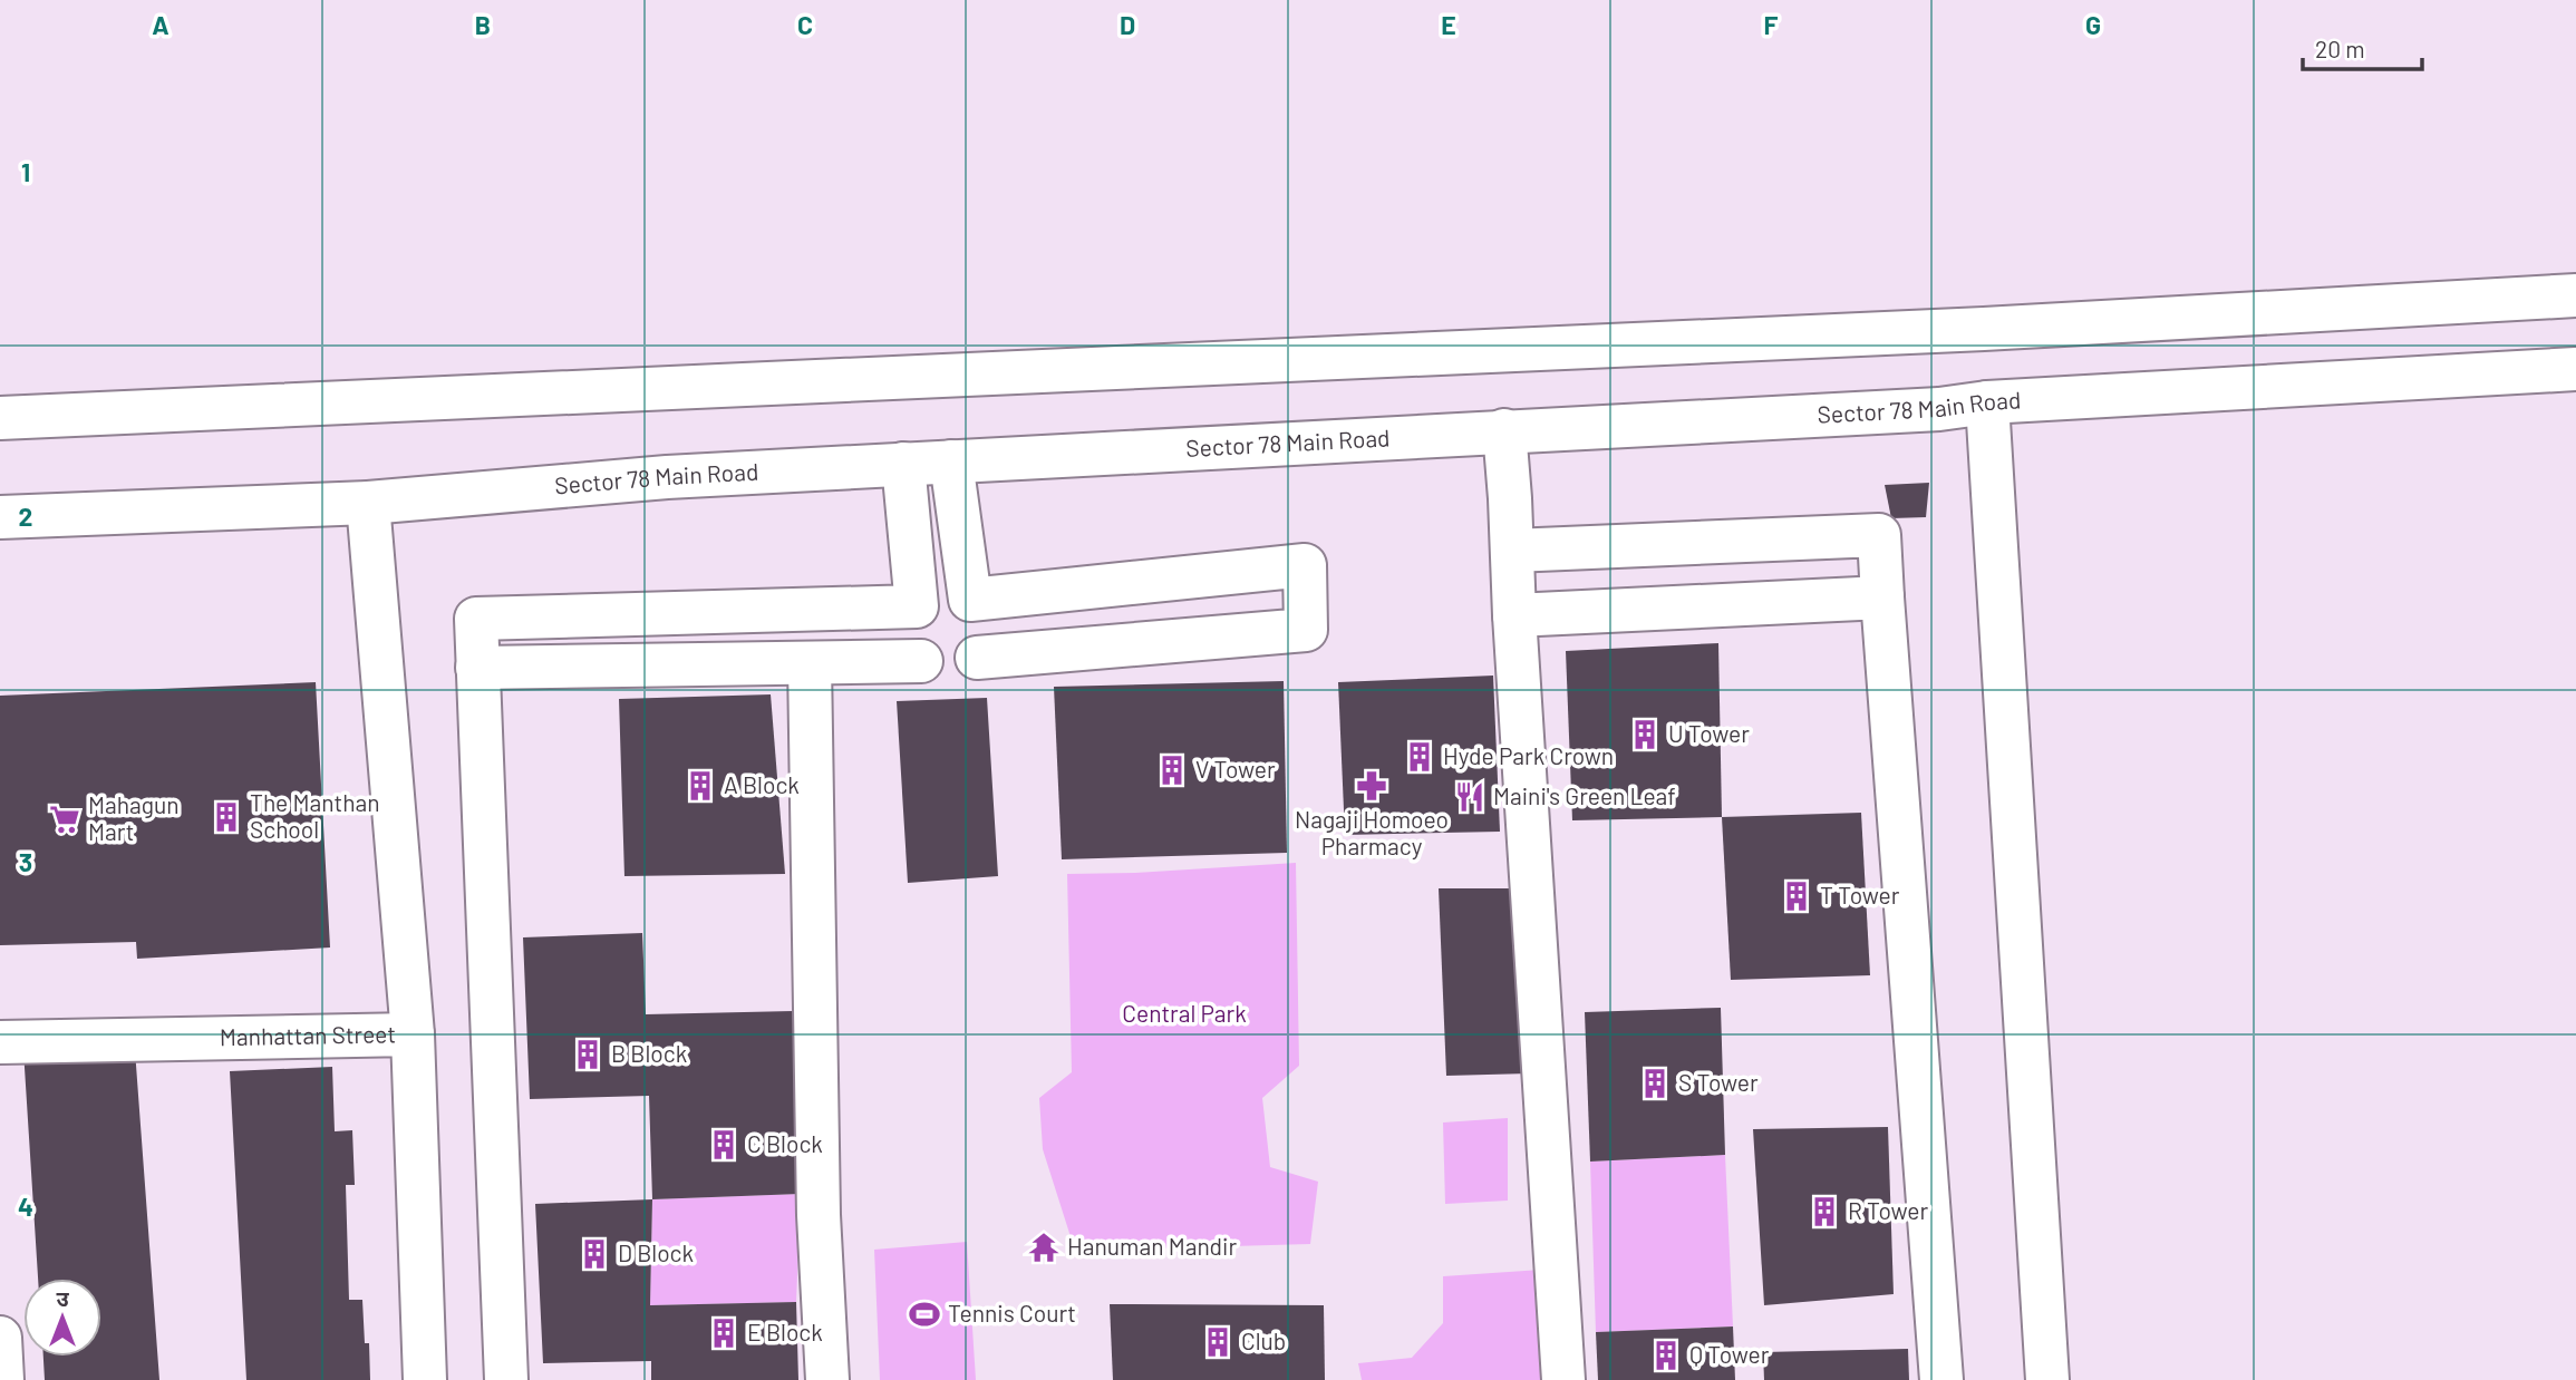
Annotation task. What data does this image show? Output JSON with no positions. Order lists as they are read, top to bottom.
{
  "streets": {
    "street": ["Sector 78 Main Road", "Manhattan Street"]
  },
  "parks": ["Central Park"],
  "places": {
    "building": [
      "U Tower",
      "Hyde Park Crown",
      "V Tower",
      "A Block",
      "The Manthan School",
      "T Tower",
      "B Block",
      "S Tower",
      "C Block",
      "R Tower",
      "D Block",
      "E Block",
      "Club",
      "Q Tower"
    ],
    "pharmacy": ["Nagaji Homoeo Pharmacy"],
    "restaurant": ["Maini's Green Leaf"],
    "supermarket": ["Mahagun Mart"],
    "temple": ["Hanuman Mandir"],
    "sports": ["Tennis Court"]
  },
  "scale_bar": "20 m",
  "north": "top",
  "grid": {
    "columns": [
      "A",
      "B",
      "C",
      "D",
      "E",
      "F",
      "G"
    ],
    "rows": [
      "1",
      "2",
      "3",
      "4"
    ]
  }
}
